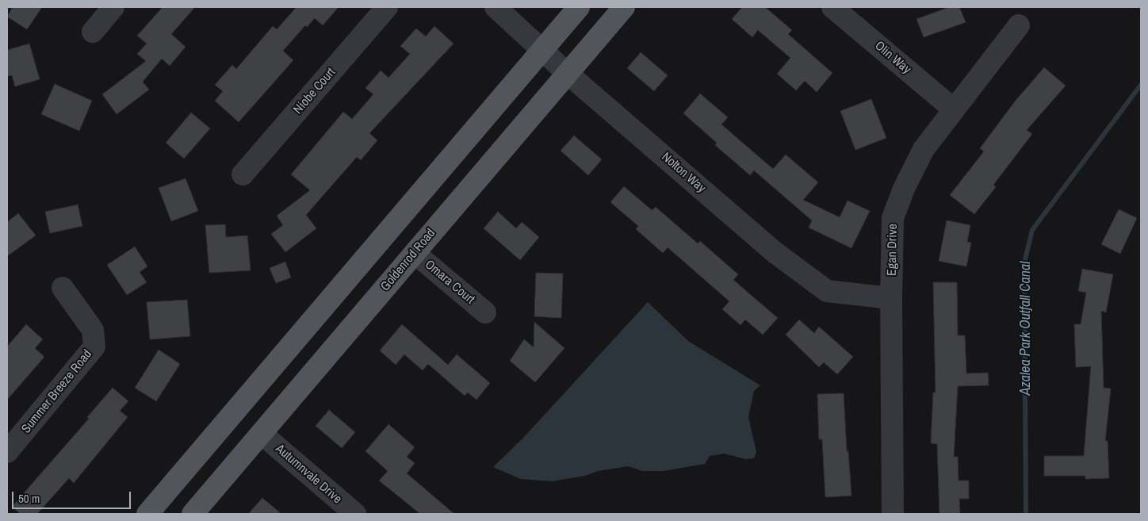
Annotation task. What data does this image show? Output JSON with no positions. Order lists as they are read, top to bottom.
{
  "streets": {
    "main road": ["Goldenrod Road"],
    "street": [
      "Olin Way",
      "Niobe Court",
      "Nolton Way",
      "Egan Drive",
      "Omara Court",
      "Summer Breeze Road",
      "Autumnvale Drive"
    ]
  },
  "crossings": [
    ["Olin Way", "Egan Drive"],
    ["Nolton Way", "Egan Drive"],
    ["Nolton Way", "Goldenrod Road"],
    ["Goldenrod Road", "Omara Court"],
    ["Goldenrod Road", "Autumnvale Drive"]
  ],
  "water": ["Azalea Park Outfall Canal"],
  "scale_bar": "50 m"
}
